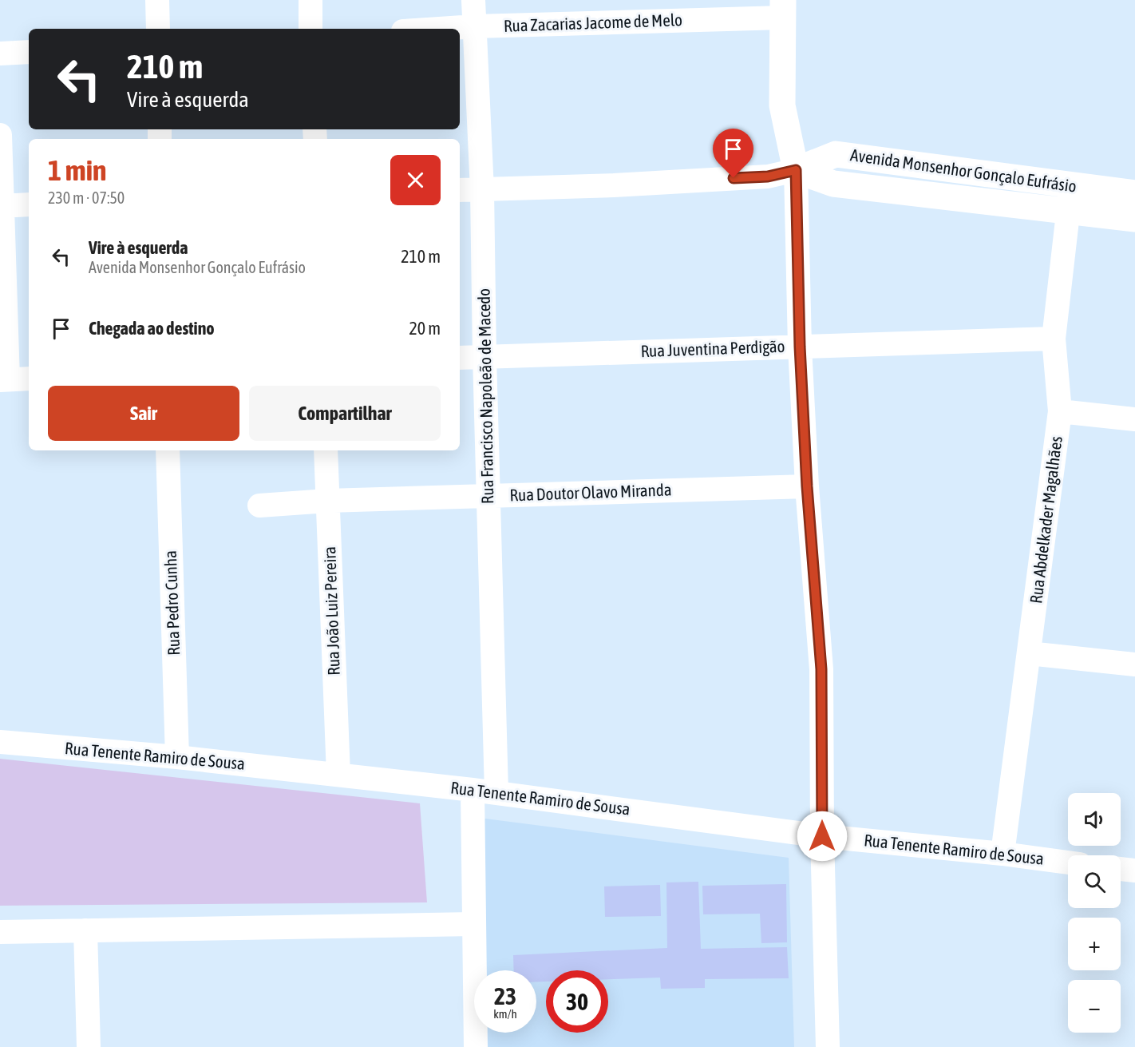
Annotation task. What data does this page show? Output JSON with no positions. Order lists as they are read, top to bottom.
{
  "streets": {
    "street": [
      "Rua Zacarias Jacome de Melo",
      "Avenida Monsenhor Gonçalo Eufrásio",
      "Rua Juventina Perdigão",
      "Rua Francisco Napoleão de Macedo",
      "Rua Doutor Olavo Miranda",
      "Rua Abdelkader Magalhães",
      "Rua Pedro Cunha",
      "Rua João Luiz Pereira",
      "Rua Tenente Ramiro de Sousa"
    ]
  },
  "crossings": [
    ["Rua Zacarias Jacome de Melo", "Rua Francisco Napoleão de Macedo"],
    ["Avenida Monsenhor Gonçalo Eufrásio", "Rua Francisco Napoleão de Macedo"],
    ["Avenida Monsenhor Gonçalo Eufrásio", "Rua Abdelkader Magalhães"],
    ["Rua Juventina Perdigão", "Rua Francisco Napoleão de Macedo"],
    ["Rua Juventina Perdigão", "Rua Abdelkader Magalhães"],
    ["Rua Francisco Napoleão de Macedo", "Rua Doutor Olavo Miranda"],
    ["Rua Francisco Napoleão de Macedo", "Rua Tenente Ramiro de Sousa"],
    ["Rua Doutor Olavo Miranda", "Rua João Luiz Pereira"],
    ["Rua Abdelkader Magalhães", "Rua Tenente Ramiro de Sousa"],
    ["Rua Pedro Cunha", "Rua Tenente Ramiro de Sousa"],
    ["Rua João Luiz Pereira", "Rua Tenente Ramiro de Sousa"]
  ],
  "page": {
    "turn": ["210 m", "Vire à esquerda"],
    "heading": ["1 min", "230 m · 07:50"],
    "list": [
      {
        "name": "Vire à esquerda",
        "note": "Avenida Monsenhor Gonçalo Eufrásio",
        "value": "210 m"
      },
      {
        "name": "Chegada ao destino",
        "value": "20 m"
      }
    ],
    "buttons": ["Sair", "Compartilhar"],
    "map_buttons": ["+", "−"],
    "speed": "23 km/h",
    "limit": "30"
  }
}
